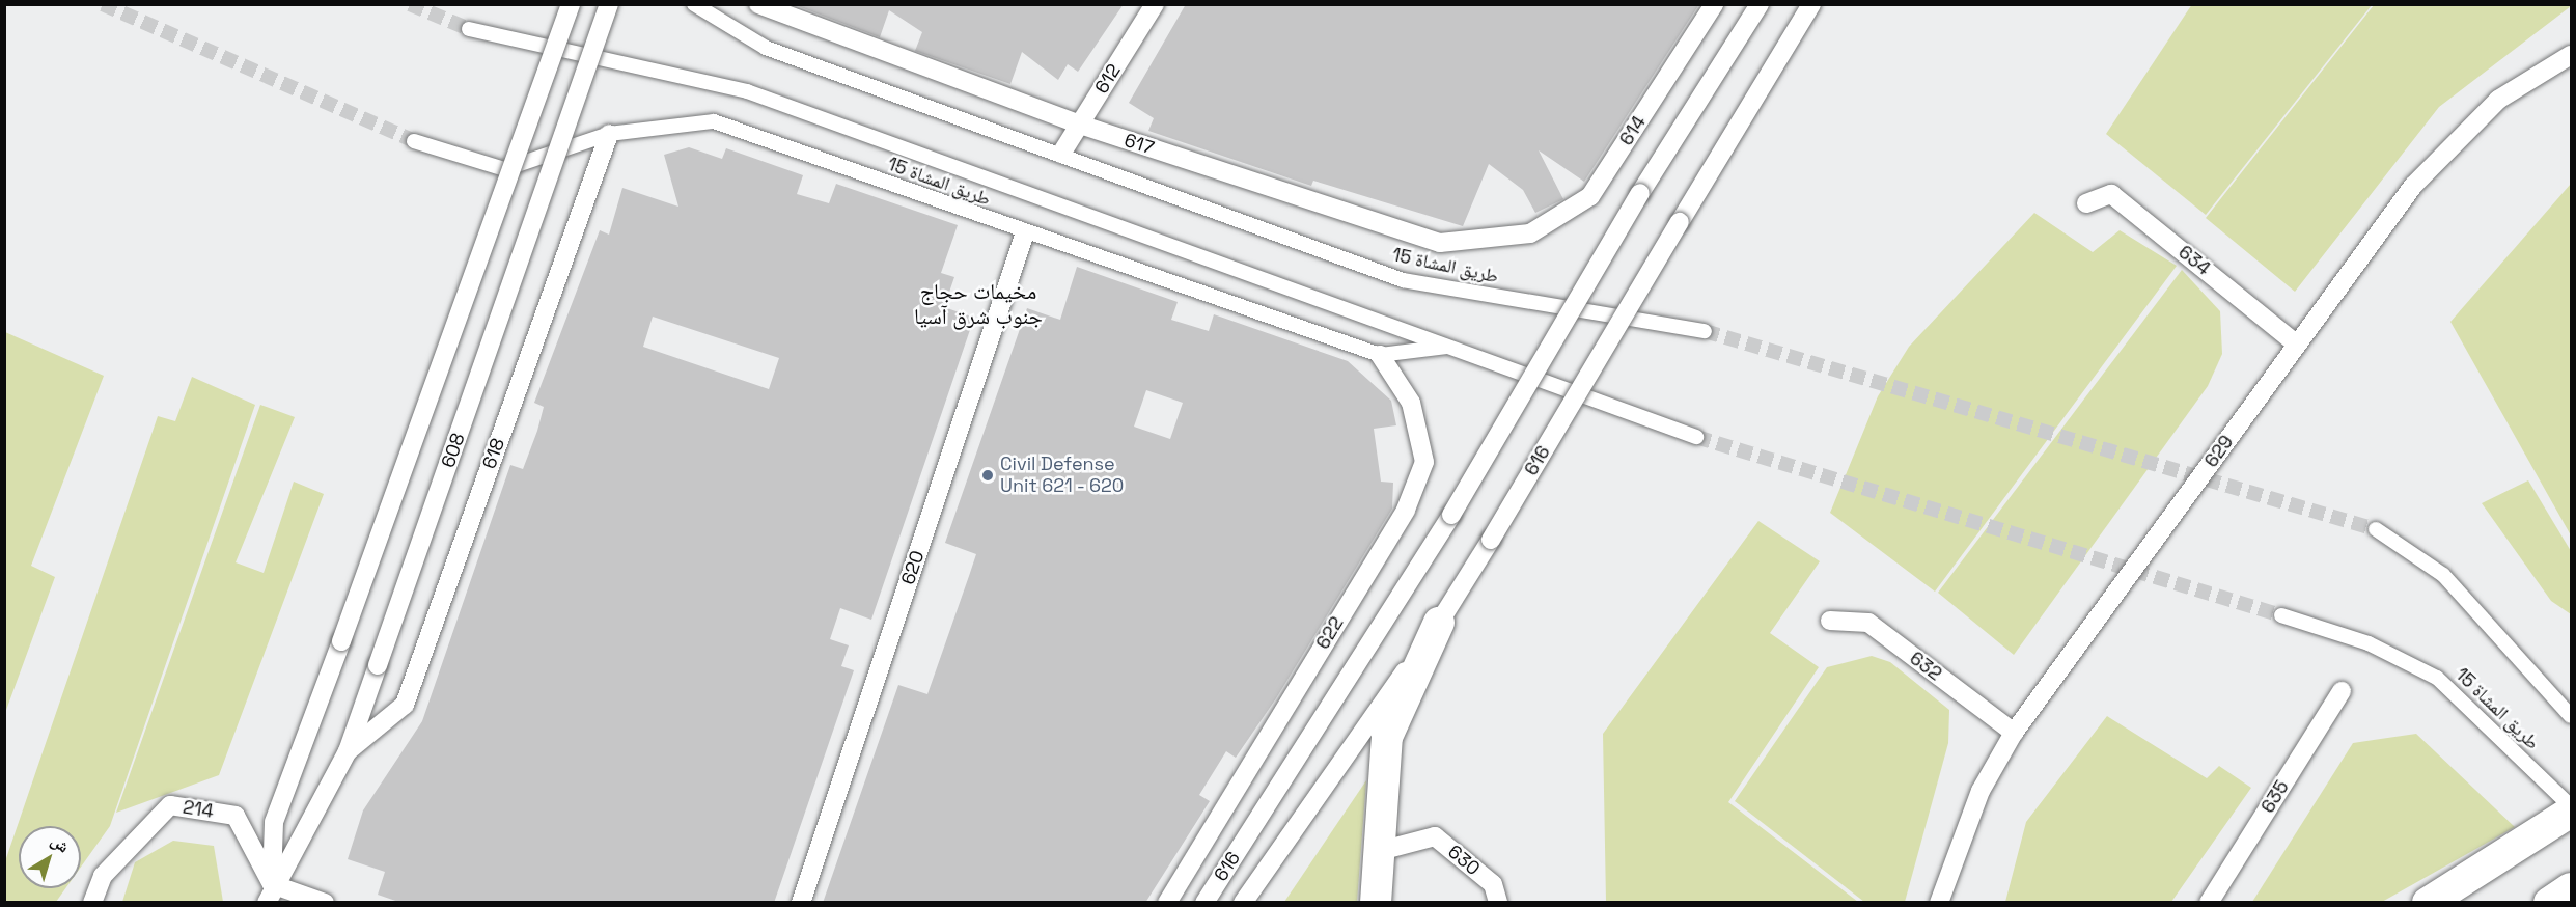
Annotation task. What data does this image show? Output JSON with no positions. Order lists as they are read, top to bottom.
{
  "streets": {
    "street": [
      "612",
      "614",
      "617",
      "طريق المشاة 15",
      "634",
      "608",
      "629",
      "618",
      "616",
      "620",
      "622",
      "632",
      "635",
      "214",
      "630"
    ]
  },
  "crossings": [
    ["612", "617"],
    ["612", "طريق المشاة 15"],
    ["614", "617"],
    ["طريق المشاة 15", "618"],
    ["طريق المشاة 15", "620"],
    ["طريق المشاة 15", "622"],
    ["634", "629"],
    ["608", "618"],
    ["608", "214"],
    ["629", "632"]
  ],
  "districts": ["مخيمات حجاج جنوب شرق آسيا"],
  "places": ["Civil Defense Unit 621 - 620"],
  "north": "top right"
}
